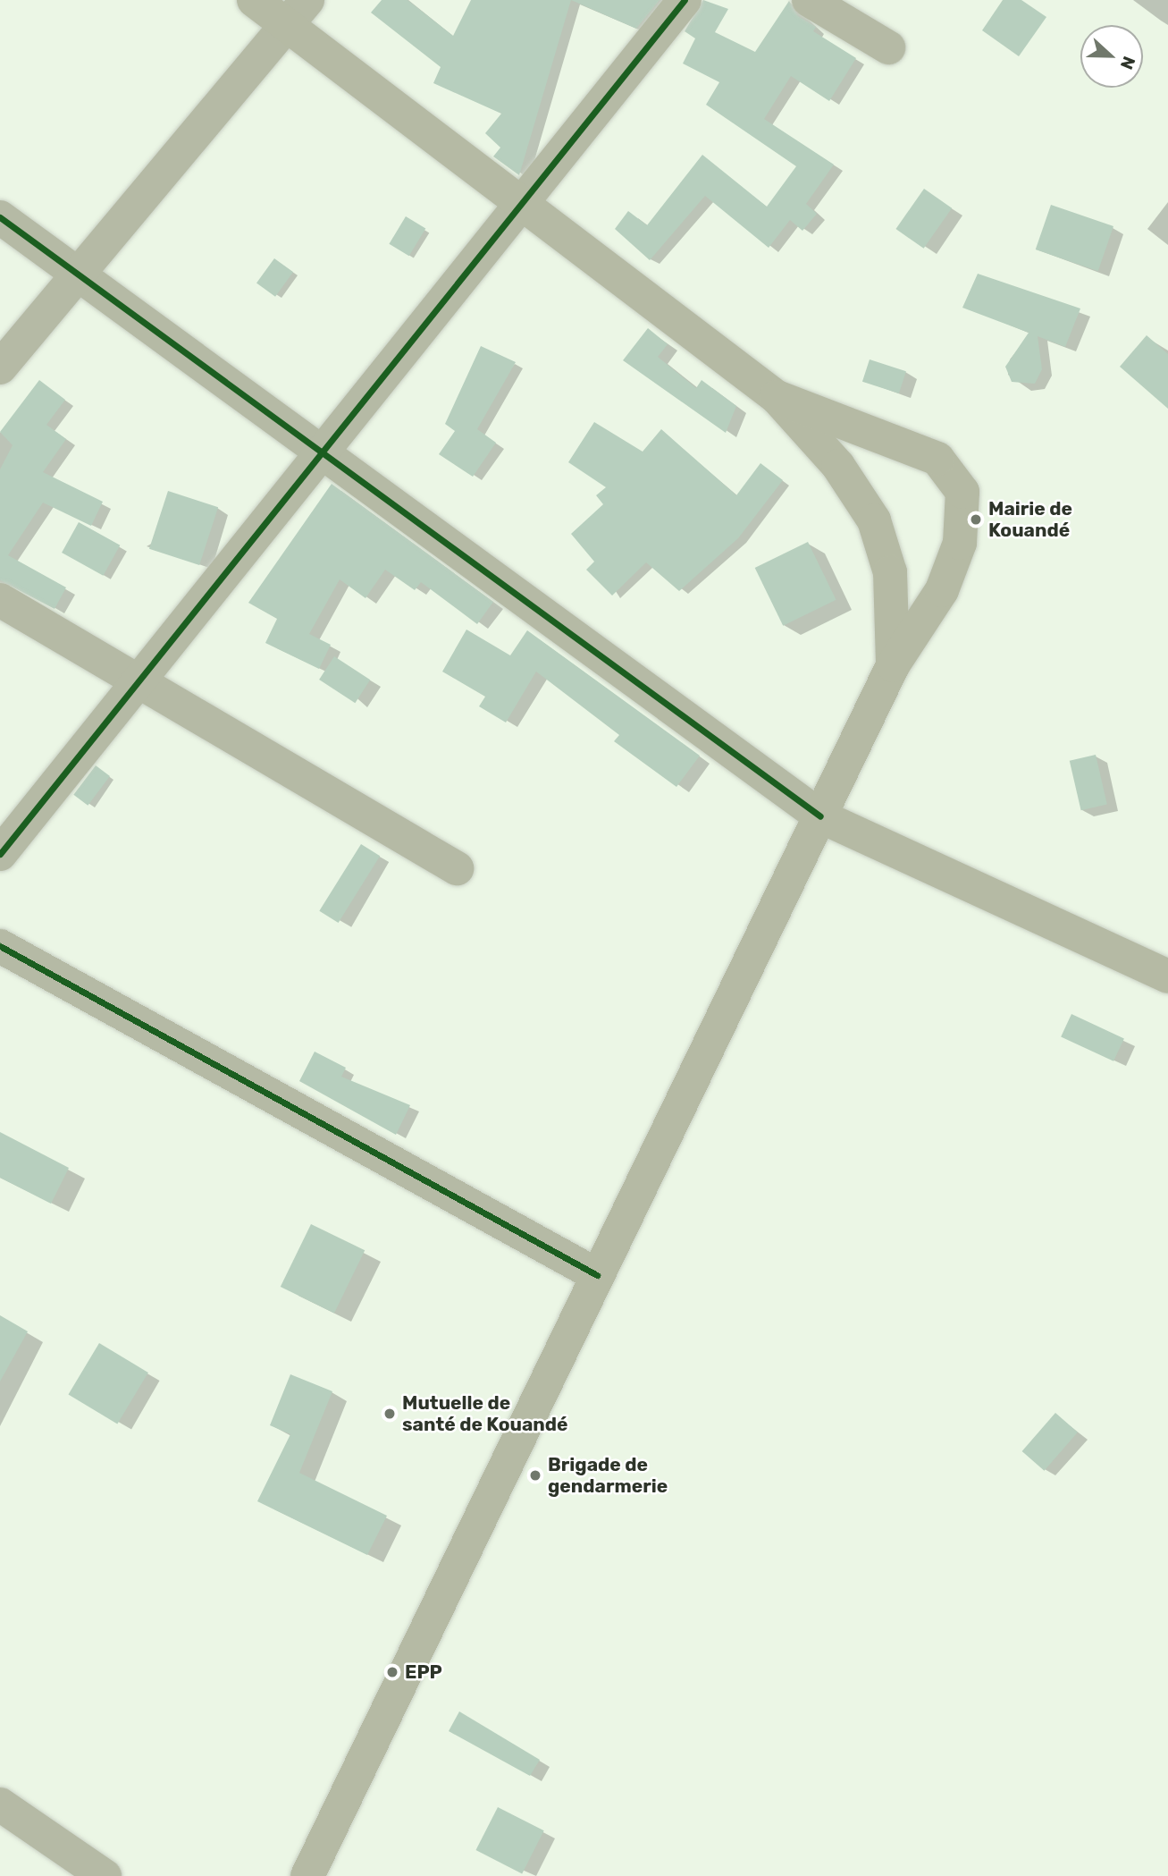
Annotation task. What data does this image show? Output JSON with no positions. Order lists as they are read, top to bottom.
{
  "places": [
    "Mairie de Kouandé",
    "Mutuelle de santé de Kouandé",
    "Brigade de gendarmerie",
    "EPP"
  ],
  "north": "right"
}
